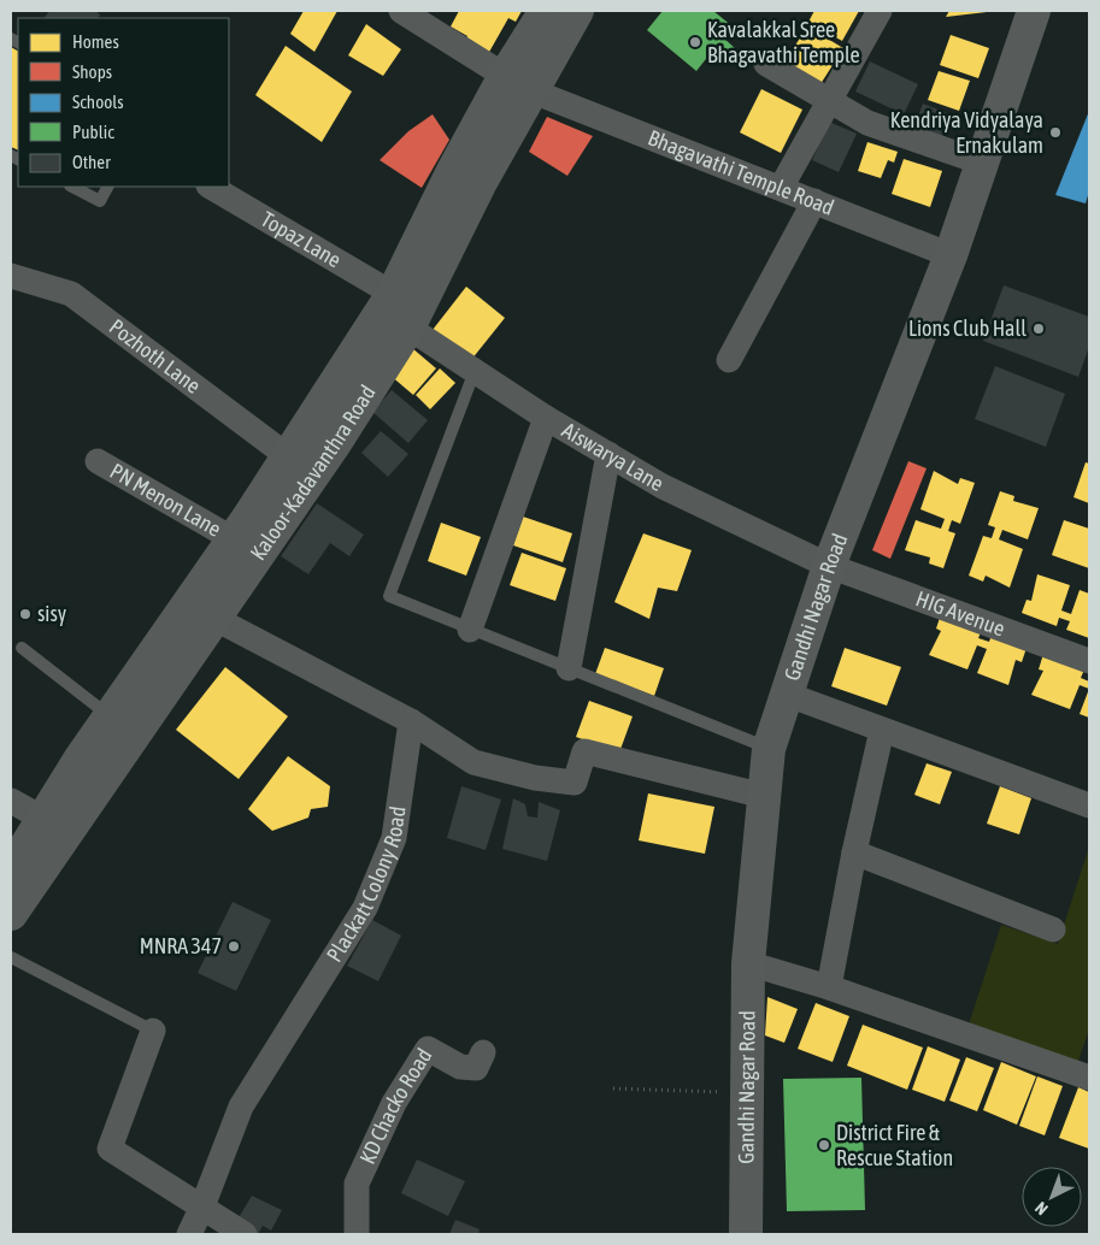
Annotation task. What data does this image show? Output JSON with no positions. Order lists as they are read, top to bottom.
{
  "streets": {
    "main road": ["Kaloor-Kadavanthra Road", "Gandhi Nagar Road"],
    "street": [
      "Bhagavathi Temple Road",
      "Topaz Lane",
      "Pozhoth Lane",
      "Aiswarya Lane",
      "PN Menon Lane",
      "HIG Avenue",
      "Plackatt Colony Road",
      "KD Chacko Road"
    ]
  },
  "crossings": [
    ["Bhagavathi Temple Road", "Kaloor-Kadavanthra Road"],
    ["Bhagavathi Temple Road", "Gandhi Nagar Road"],
    ["Topaz Lane", "Kaloor-Kadavanthra Road"],
    ["Pozhoth Lane", "Kaloor-Kadavanthra Road"],
    ["Aiswarya Lane", "Kaloor-Kadavanthra Road"],
    ["Aiswarya Lane", "Gandhi Nagar Road"],
    ["Aiswarya Lane", "HIG Avenue"],
    ["Kaloor-Kadavanthra Road", "PN Menon Lane"],
    ["Gandhi Nagar Road", "HIG Avenue"]
  ],
  "places": [
    "Kavalakkal Sree Bhagavathi Temple",
    "Kendriya Vidyalaya Ernakulam",
    "Lions Club Hall",
    "sisy",
    "MNRA 347",
    "District Fire & Rescue Station"
  ],
  "legend": [
    "Homes",
    "Shops",
    "Schools",
    "Public",
    "Other"
  ],
  "north": "bottom left"
}
